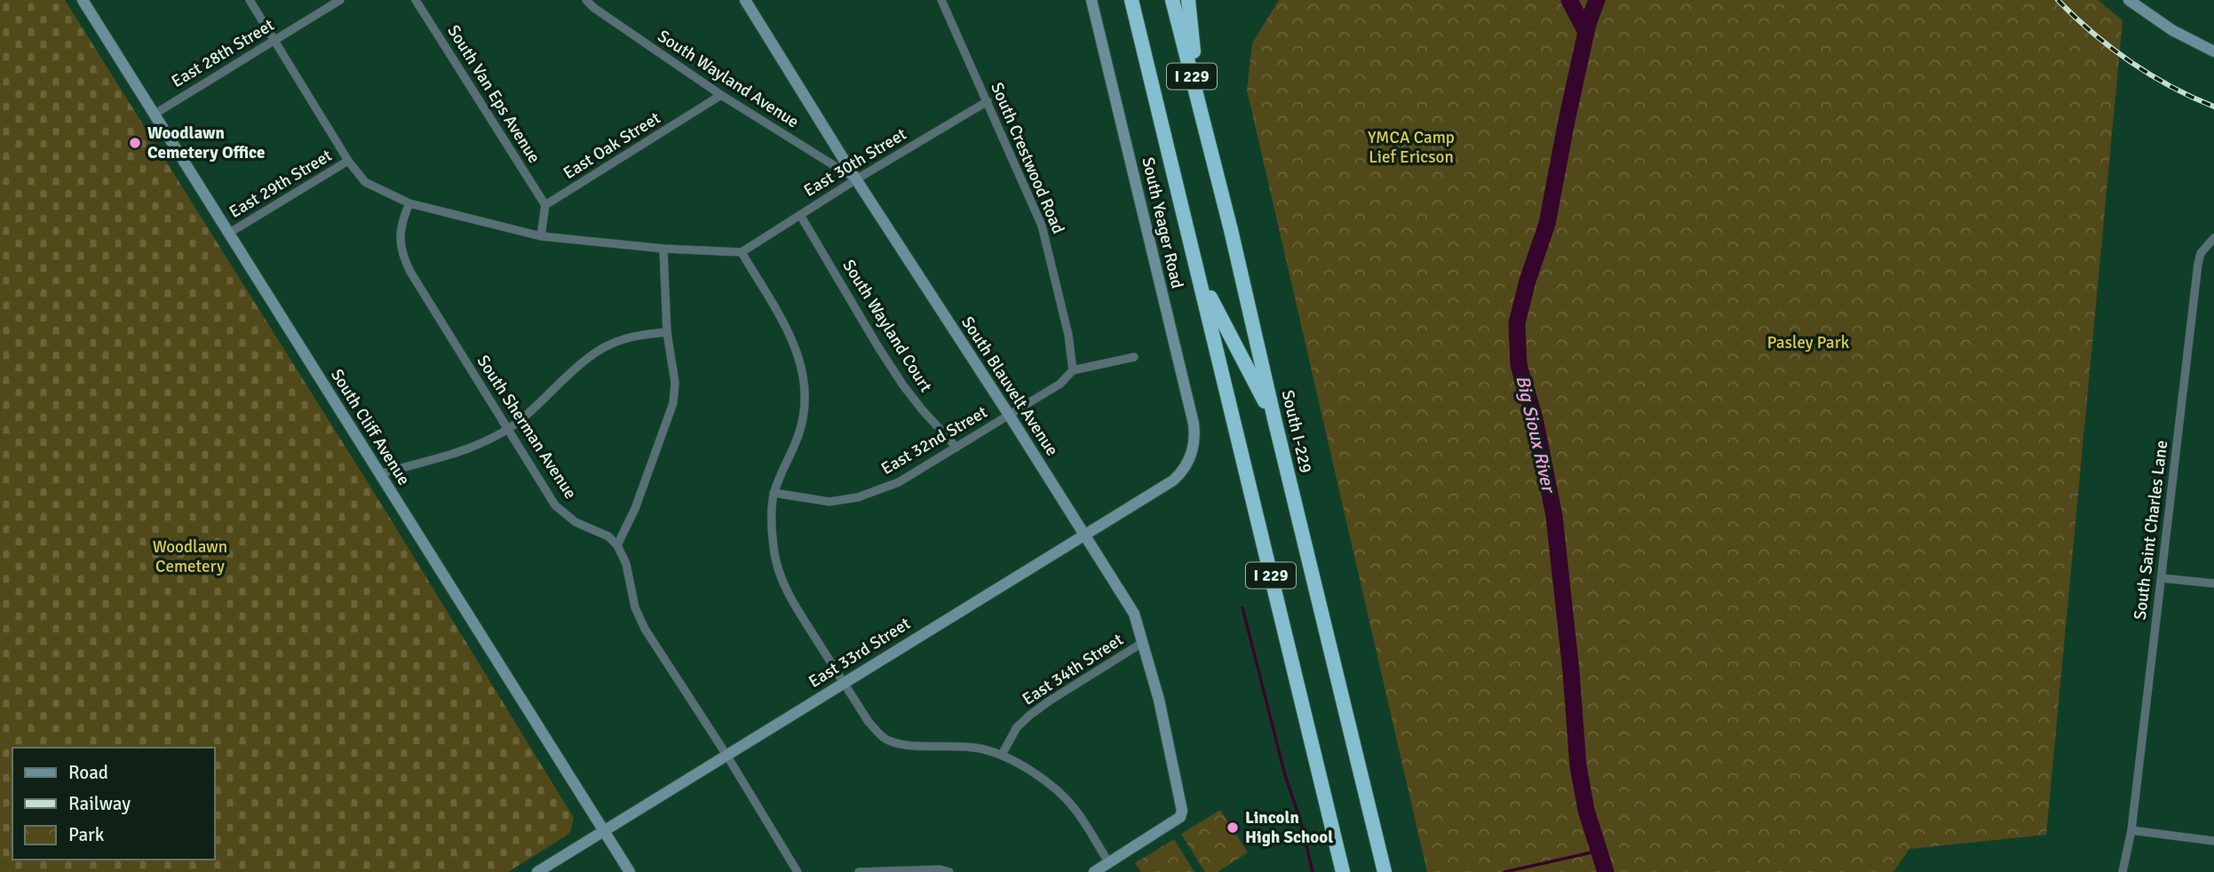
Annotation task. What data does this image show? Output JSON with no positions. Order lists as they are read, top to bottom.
{
  "streets": {
    "highway": ["I 229", "South I-229"],
    "street": [
      "East 28th Street",
      "South Wayland Avenue",
      "South Van Eps Avenue",
      "East Oak Street",
      "South Crestwood Road",
      "East 30th Street",
      "East 29th Street",
      "South Yeager Road",
      "South Wayland Court",
      "South Blauvelt Avenue",
      "South Cliff Avenue",
      "South Sherman Avenue",
      "East 32nd Street",
      "South Saint Charles Lane",
      "East 33rd Street",
      "East 34th Street"
    ]
  },
  "crossings": [
    ["East 28th Street", "South Cliff Avenue"],
    ["South Wayland Avenue", "East Oak Street"],
    ["South Wayland Avenue", "East 30th Street"],
    ["South Wayland Avenue", "South Blauvelt Avenue"],
    ["South Van Eps Avenue", "East Oak Street"],
    ["South Crestwood Road", "East 30th Street"],
    ["South Crestwood Road", "East 32nd Street"],
    ["East 30th Street", "South Wayland Court"],
    ["East 30th Street", "South Blauvelt Avenue"],
    ["East 29th Street", "South Cliff Avenue"],
    ["South Yeager Road", "East 33rd Street"],
    ["South Wayland Court", "East 32nd Street"],
    ["South Blauvelt Avenue", "East 32nd Street"],
    ["South Blauvelt Avenue", "East 33rd Street"],
    ["South Blauvelt Avenue", "East 34th Street"],
    ["South Cliff Avenue", "East 33rd Street"]
  ],
  "water": ["Big Sioux River"],
  "parks": ["YMCA Camp Lief Ericson", "Pasley Park", "Woodlawn Cemetery"],
  "places": ["Woodlawn Cemetery Office", "Lincoln High School"],
  "legend": ["Road", "Railway", "Park"]
}
